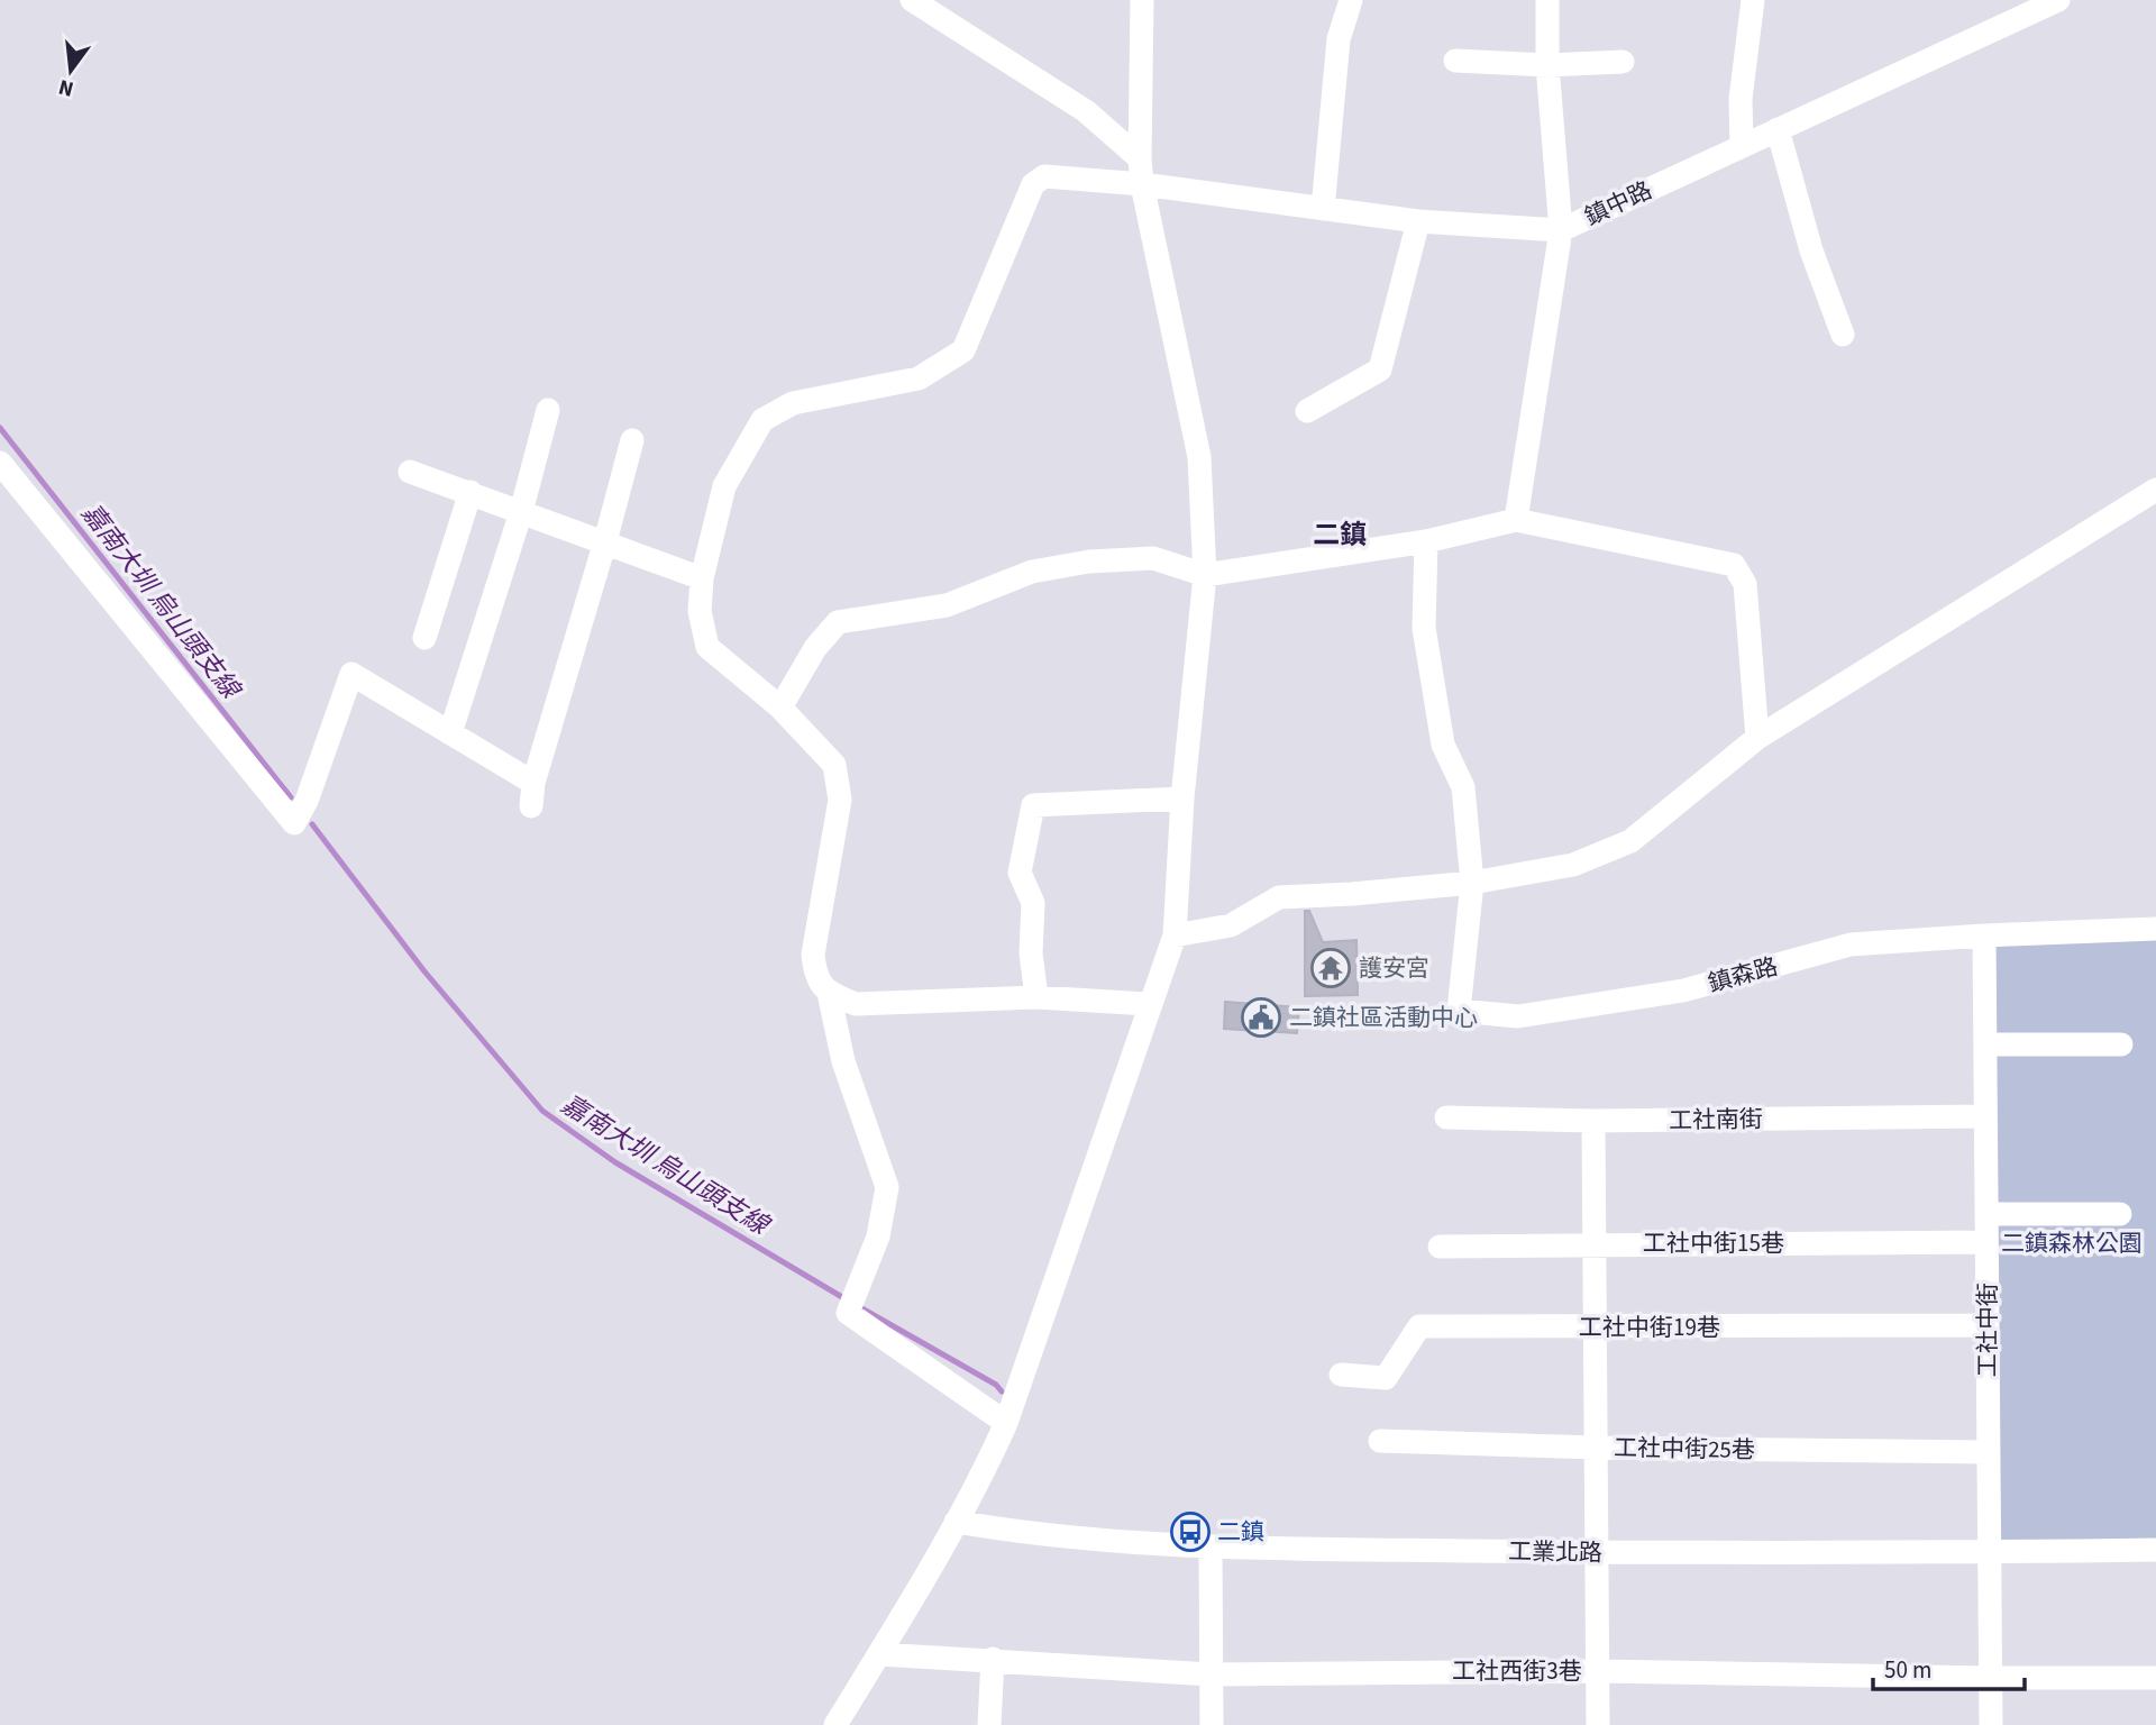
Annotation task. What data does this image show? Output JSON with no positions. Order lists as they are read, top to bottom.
{
  "streets": {
    "street": [
      "鎮中路",
      "鎮森路",
      "工社南街",
      "工社中街15巷",
      "工社中街19巷",
      "工社中街",
      "工社中街25巷",
      "工業北路",
      "工社西街3巷"
    ]
  },
  "crossings": [
    ["鎮森路", "工社中街"],
    ["工社南街", "工社中街"],
    ["工社中街15巷", "工社中街"],
    ["工社中街19巷", "工社中街"],
    ["工社中街", "工社中街25巷"],
    ["工社中街", "工業北路"],
    ["工社中街", "工社西街3巷"]
  ],
  "districts": ["二鎮"],
  "water": ["嘉南大圳 烏山頭支線"],
  "parks": ["二鎮森林公園"],
  "places": {
    "temple": ["護安宮"],
    "public building": ["二鎮社區活動中心"],
    "bus stop": ["二鎮"]
  },
  "scale_bar": "50 m",
  "north": "bottom"
}
